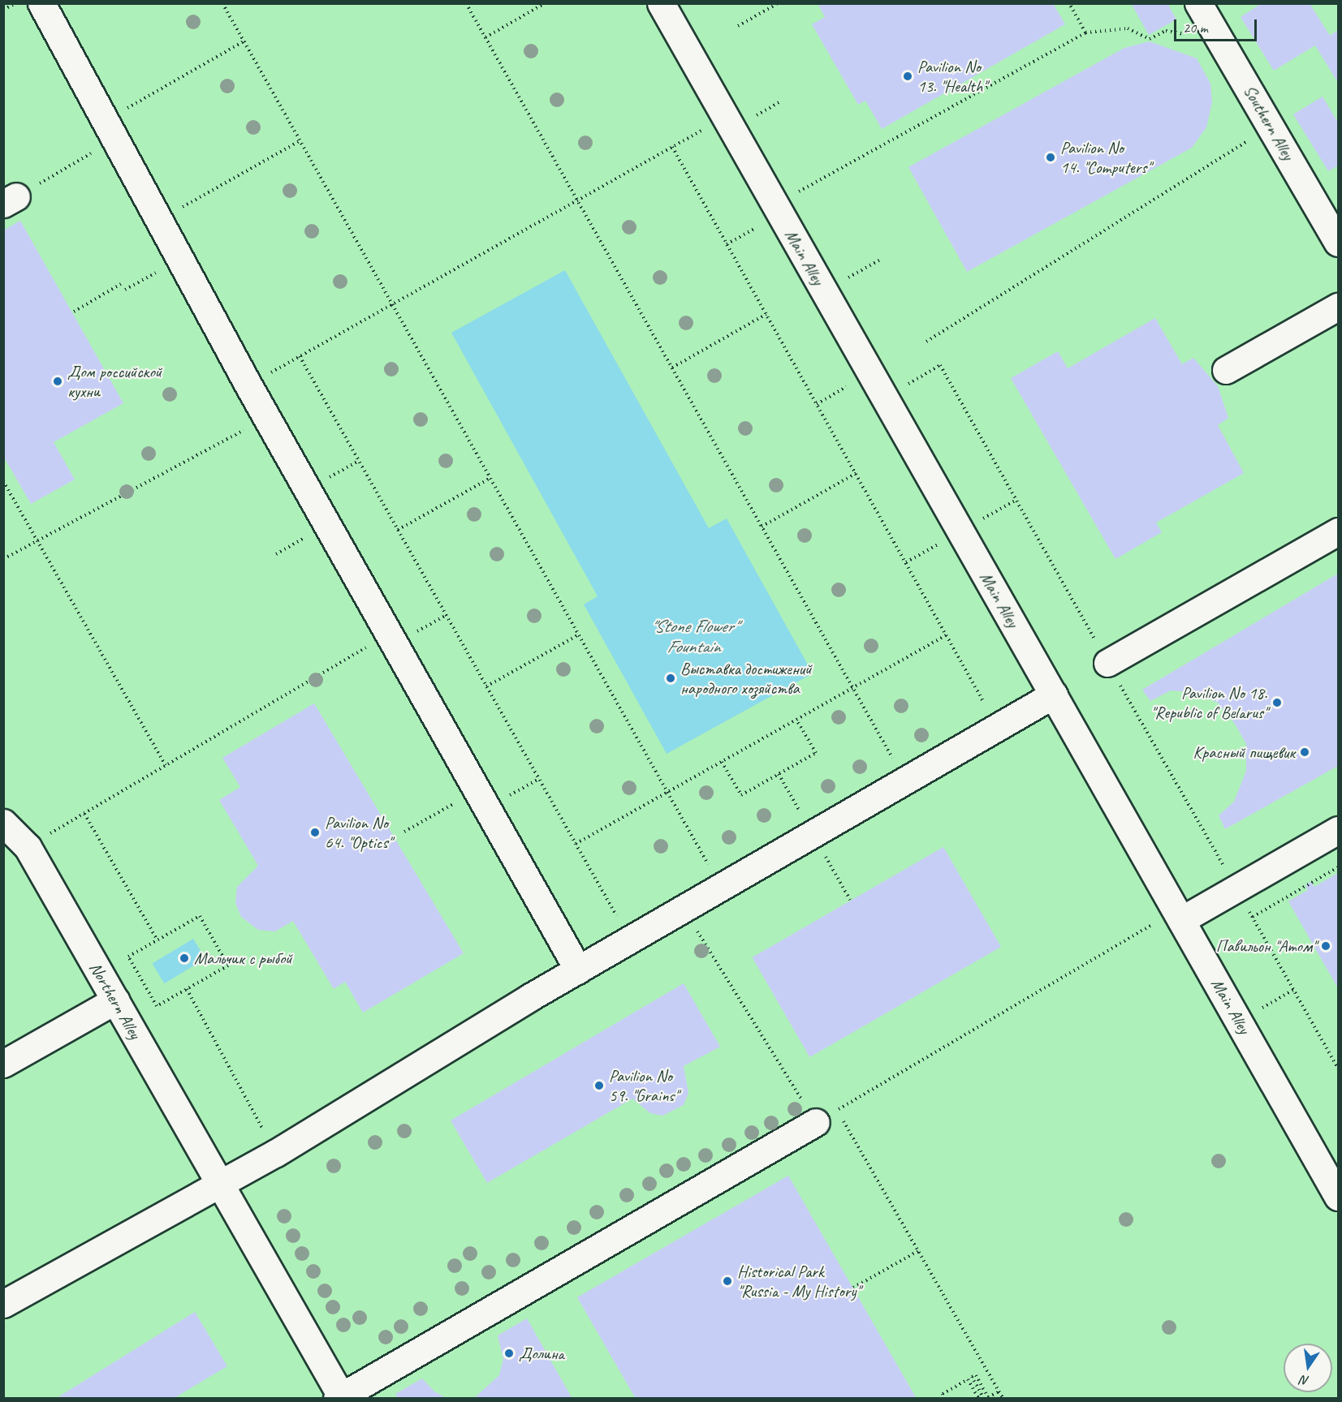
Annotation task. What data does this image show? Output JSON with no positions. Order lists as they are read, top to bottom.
{
  "streets": {
    "lane": ["Southern Alley", "Main Alley", "Northern Alley"]
  },
  "water": ["\"Stone Flower\" Fountain"],
  "places": [
    "Pavilion No 13. \"Health\"",
    "Pavilion No 14. \"Computers\"",
    "Дом российской кухни",
    "Выставка достижений народного хозяйства",
    "Pavilion No 18. \"Republic of Belarus\"",
    "Красный пищевик",
    "Pavilion No 64. \"Optics\"",
    "Павильон \"Атом\"",
    "Мальчик с рыбой",
    "Pavilion No 59. \"Grains\"",
    "Historical Park \"Russia - My History\"",
    "Долина"
  ],
  "scale_bar": "20 m",
  "north": "bottom"
}
